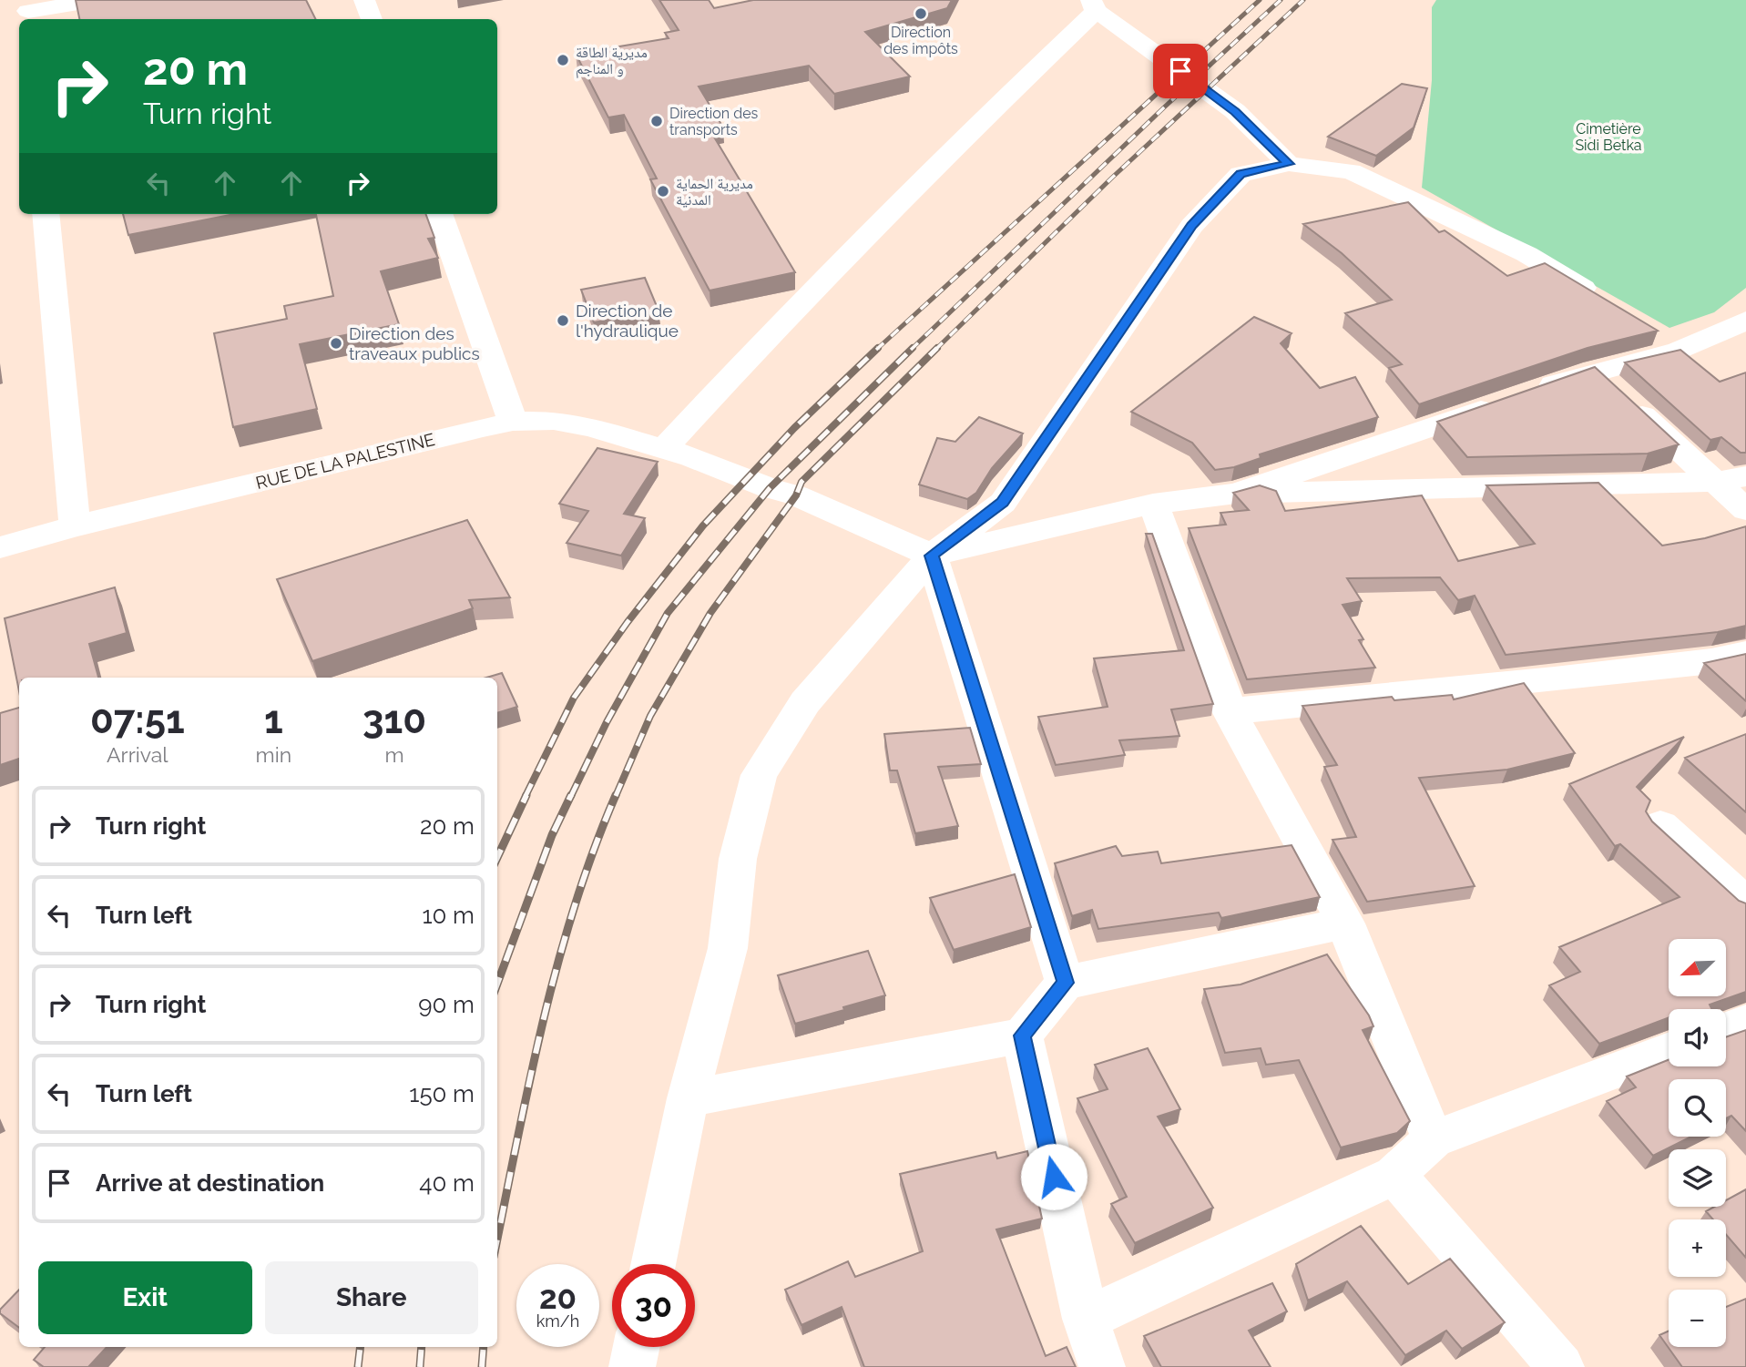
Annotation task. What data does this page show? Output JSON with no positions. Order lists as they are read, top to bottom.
{
  "streets": {
    "street": ["RUE DE LA PALESTINE"]
  },
  "parks": ["Cimetière Sidi Betka"],
  "places": [
    "Direction des impôts",
    "مديرية الطاقة و المناجم",
    "Direction des transports",
    "مديرية الحماية المدنية",
    "Direction de l'hydraulique",
    "Direction des traveaux publics"
  ],
  "north": "bottom left",
  "page": {
    "turn": ["20 m", "Turn right"],
    "eta": [
      "07:51",
      "Arrival",
      "1",
      "min",
      "310",
      "m"
    ],
    "list": [
      {
        "name": "Turn right",
        "value": "20 m"
      },
      {
        "name": "Turn left",
        "value": "10 m"
      },
      {
        "name": "Turn right",
        "value": "90 m"
      },
      {
        "name": "Turn left",
        "value": "150 m"
      },
      {
        "name": "Arrive at destination",
        "value": "40 m"
      }
    ],
    "map_buttons": ["+", "−"],
    "buttons": ["Exit", "Share"],
    "speed": "20 km/h",
    "limit": "30"
  }
}
